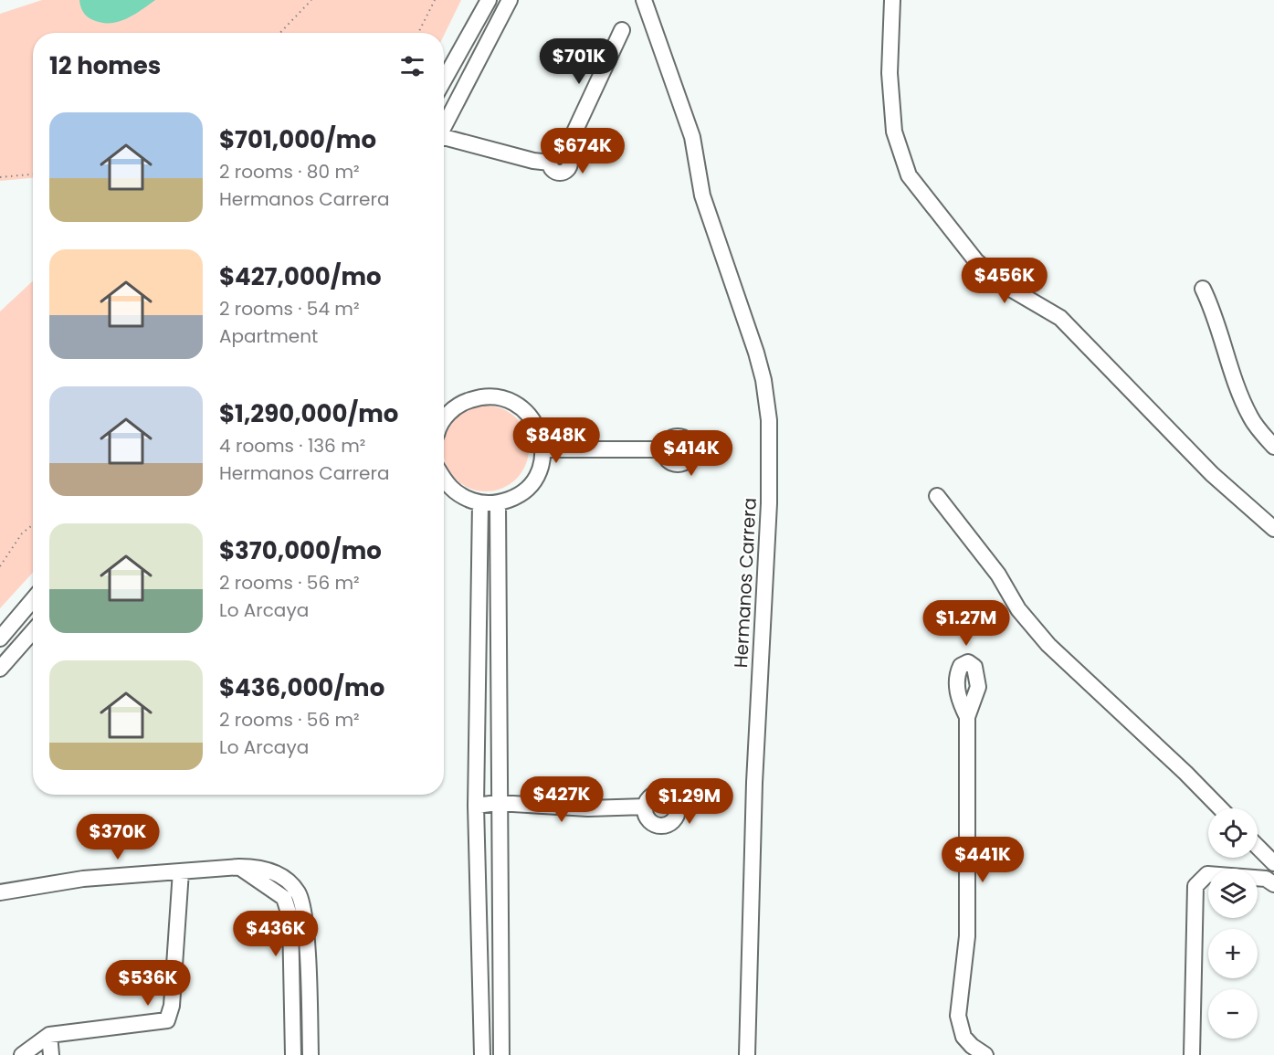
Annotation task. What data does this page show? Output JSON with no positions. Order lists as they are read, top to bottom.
{
  "streets": {
    "street": ["Hermanos Carrera"]
  },
  "page": {
    "heading": "12 homes",
    "price": [
      "$701K",
      "$674K",
      "$456K",
      "$848K",
      "$414K",
      "$1.27M",
      "$427K",
      "$1.29M",
      "$370K",
      "$441K",
      "$436K",
      "$536K"
    ],
    "list": [
      {
        "name": "$701,000/mo",
        "note": "2 rooms · 80 m² · Hermanos Carrera"
      },
      {
        "name": "$427,000/mo",
        "note": "2 rooms · 54 m² · Apartment"
      },
      {
        "name": "$1,290,000/mo",
        "note": "4 rooms · 136 m² · Hermanos Carrera"
      },
      {
        "name": "$370,000/mo",
        "note": "2 rooms · 56 m² · Lo Arcaya"
      },
      {
        "name": "$436,000/mo",
        "note": "2 rooms · 56 m² · Lo Arcaya"
      }
    ],
    "map_buttons": ["+", "−"]
  }
}
